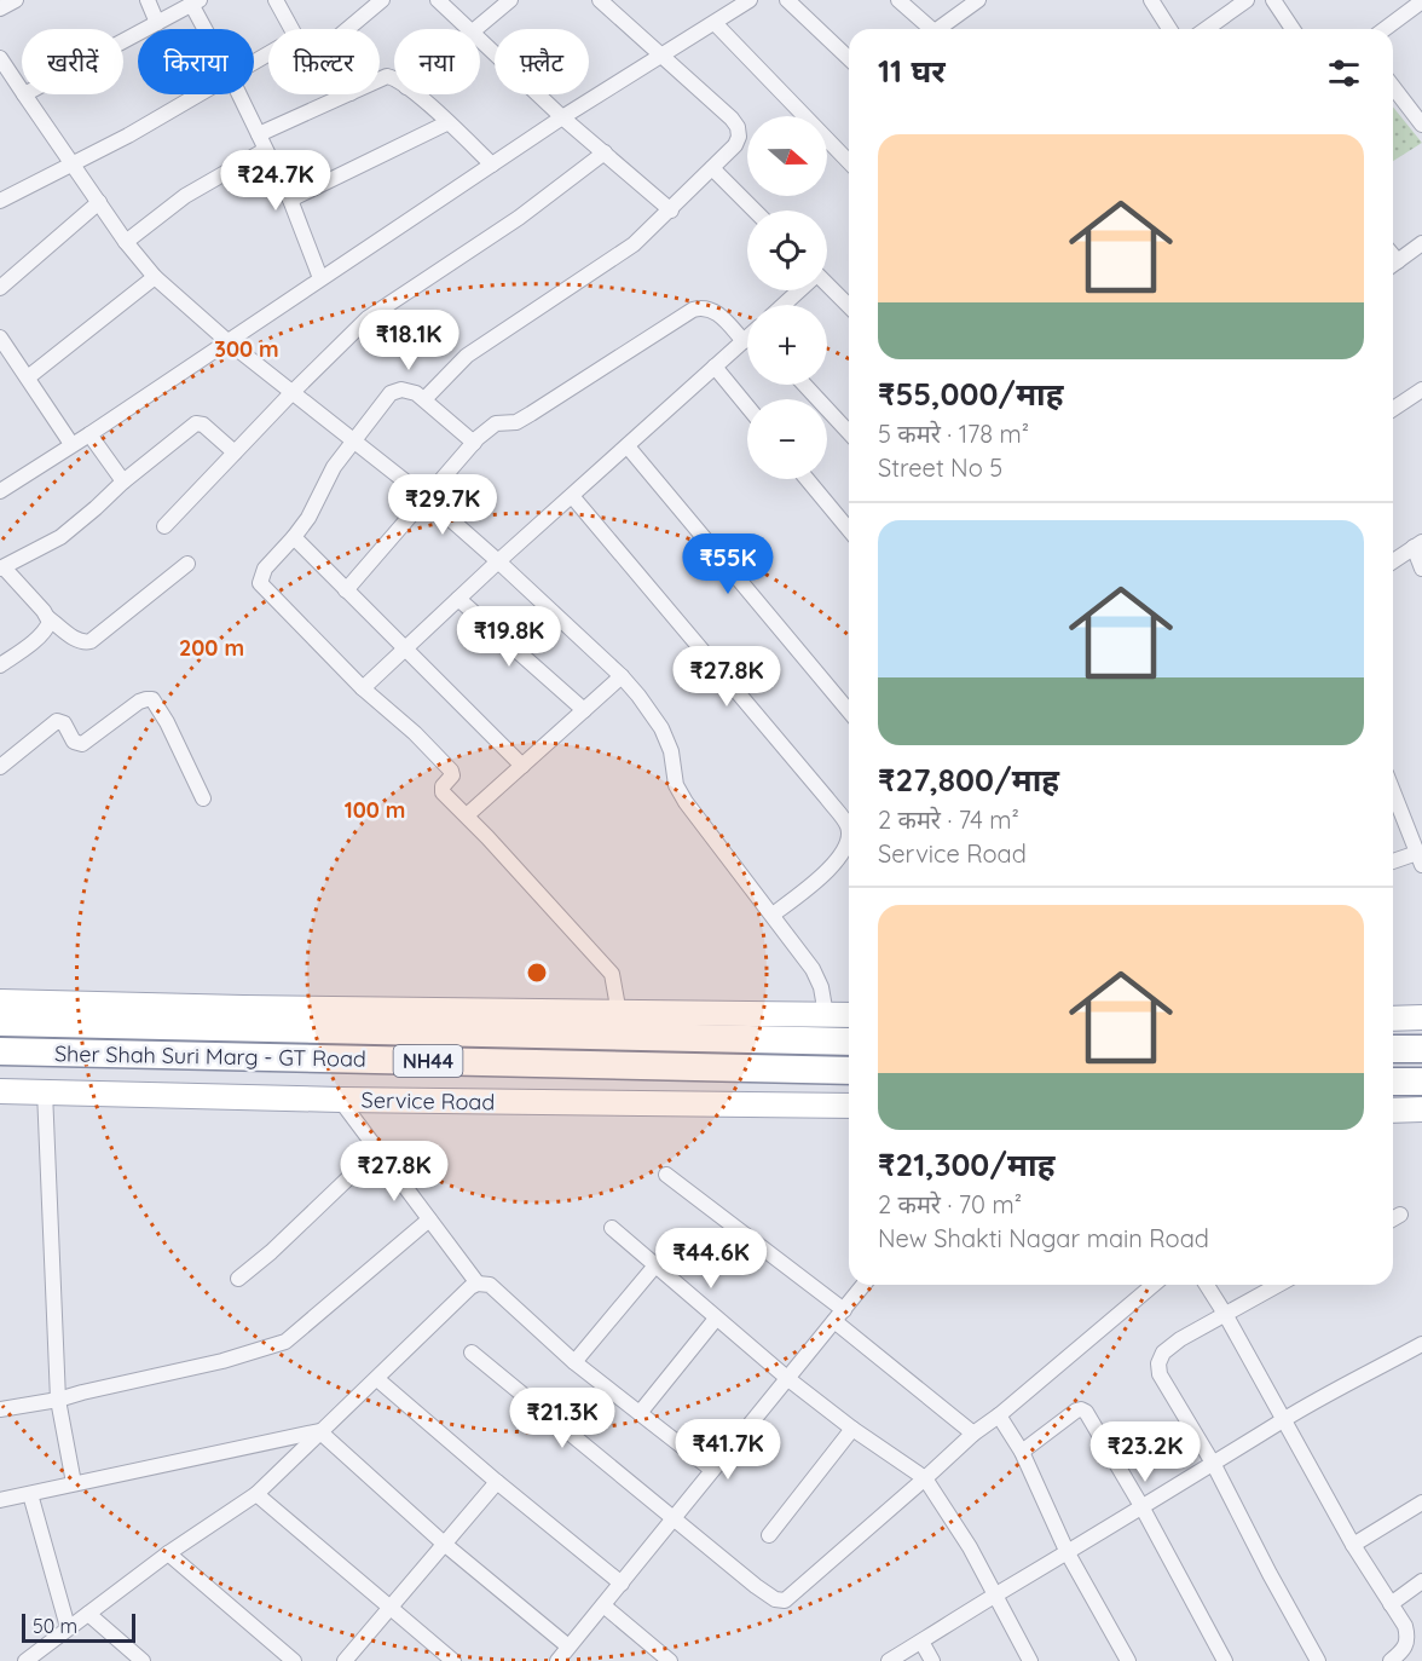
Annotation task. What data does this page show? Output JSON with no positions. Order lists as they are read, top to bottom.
{
  "streets": {
    "highway": ["Sher Shah Suri Marg - GT Road", "NH44"],
    "main road": ["Service Road"]
  },
  "scale_bar": "50 m",
  "north": "right",
  "page": {
    "chip": [
      "खरीदें",
      "किराया",
      "फ़िल्टर",
      "नया",
      "फ़्लैट"
    ],
    "heading": "11 घर",
    "map_buttons": ["+", "−"],
    "list": [
      {
        "name": "₹55,000/माह",
        "note": "5 कमरे · 178 m² · Street No 5"
      },
      {
        "name": "₹27,800/माह",
        "note": "2 कमरे · 74 m² · Service Road"
      },
      {
        "name": "₹21,300/माह",
        "note": "2 कमरे · 70 m² · New Shakti Nagar main Road"
      }
    ],
    "price": [
      "₹24.7K",
      "₹18.1K",
      "₹29.7K",
      "₹55K",
      "₹19.8K",
      "₹27.8K",
      "₹27.8K",
      "₹44.6K",
      "₹21.3K",
      "₹41.7K",
      "₹23.2K"
    ],
    "scale": "50 m"
  },
  "rings": ["300 m", "200 m", "100 m"]
}
